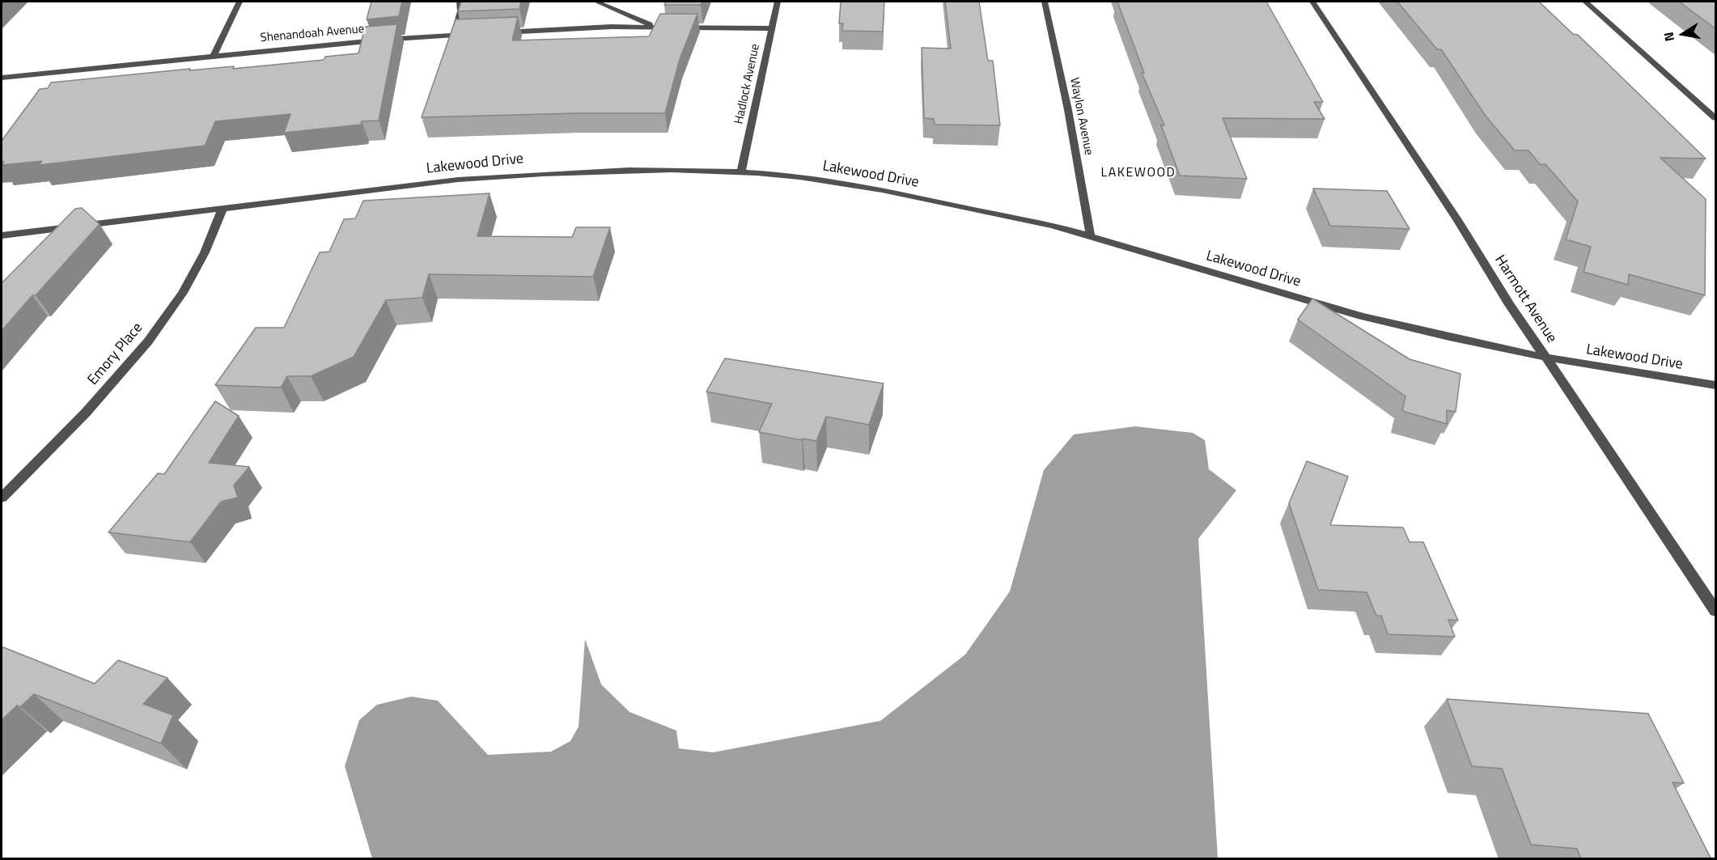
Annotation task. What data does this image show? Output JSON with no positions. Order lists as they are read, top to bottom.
{
  "streets": {
    "street": [
      "Shenandoah Avenue",
      "Hadlock Avenue",
      "Waylon Avenue",
      "Lakewood Drive",
      "Harmott Avenue",
      "Emory Place"
    ]
  },
  "crossings": [
    ["Hadlock Avenue", "Lakewood Drive"],
    ["Waylon Avenue", "Lakewood Drive"],
    ["Lakewood Drive", "Harmott Avenue"],
    ["Lakewood Drive", "Emory Place"]
  ],
  "districts": ["LAKEWOOD"],
  "north": "left"
}
